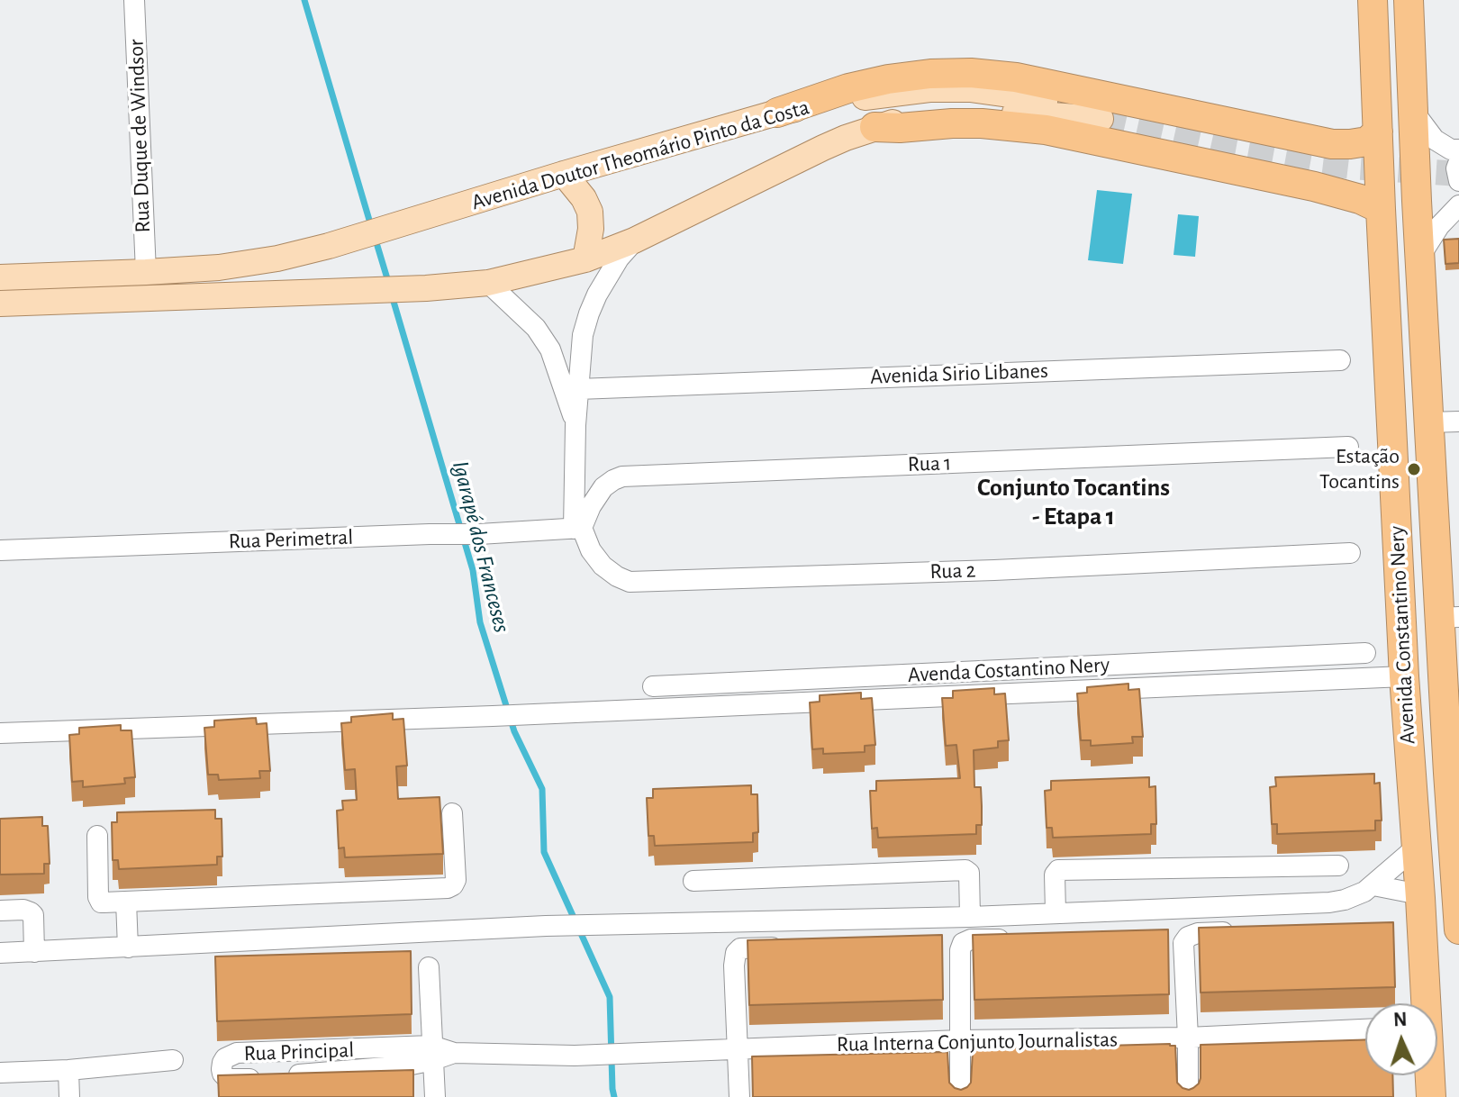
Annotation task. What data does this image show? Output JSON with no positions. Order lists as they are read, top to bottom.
{
  "streets": {
    "highway": ["Avenida Constantino Nery"],
    "main road": ["Avenida Doutor Theomário Pinto da Costa"],
    "street": [
      "Rua Duque de Windsor",
      "Avenida Sirio Libanes",
      "Rua 1",
      "Rua Perimetral",
      "Rua 2",
      "Avenda Costantino Nery",
      "Rua Interna Conjunto Journalistas",
      "Rua Principal"
    ]
  },
  "crossings": [
    ["Rua Duque de Windsor", "Avenida Doutor Theomário Pinto da Costa"],
    ["Rua 1", "Rua Perimetral"],
    ["Rua 1", "Rua 2"],
    ["Rua Perimetral", "Rua 2"],
    ["Rua Interna Conjunto Journalistas", "Rua Principal"]
  ],
  "districts": ["Conjunto Tocantins - Etapa 1"],
  "water": ["Igarapé dos Franceses"],
  "places": ["Estação Tocantins"],
  "north": "top"
}
